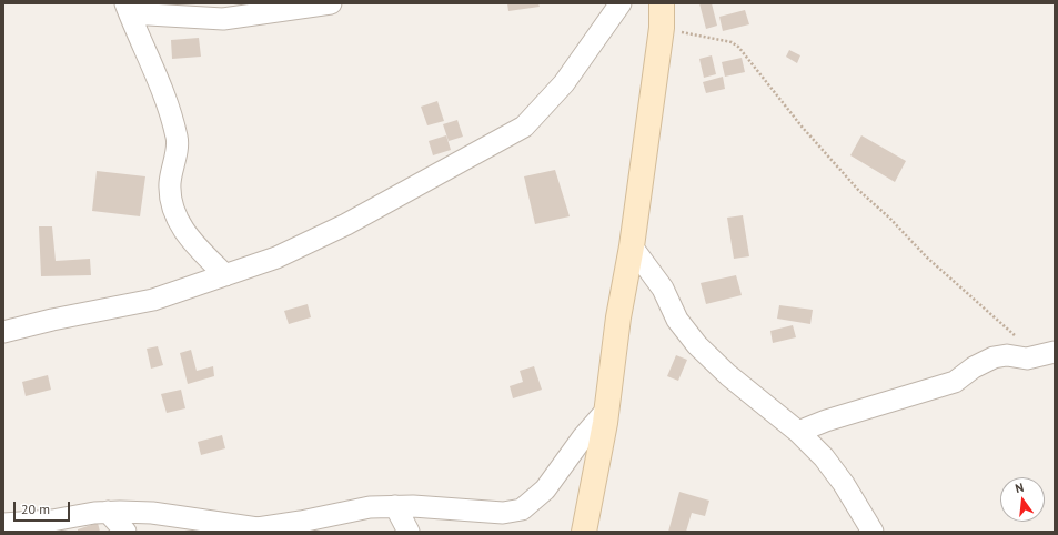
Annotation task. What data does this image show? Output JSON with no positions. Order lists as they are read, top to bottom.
{
  "scale_bar": "20 m",
  "north": "top"
}
